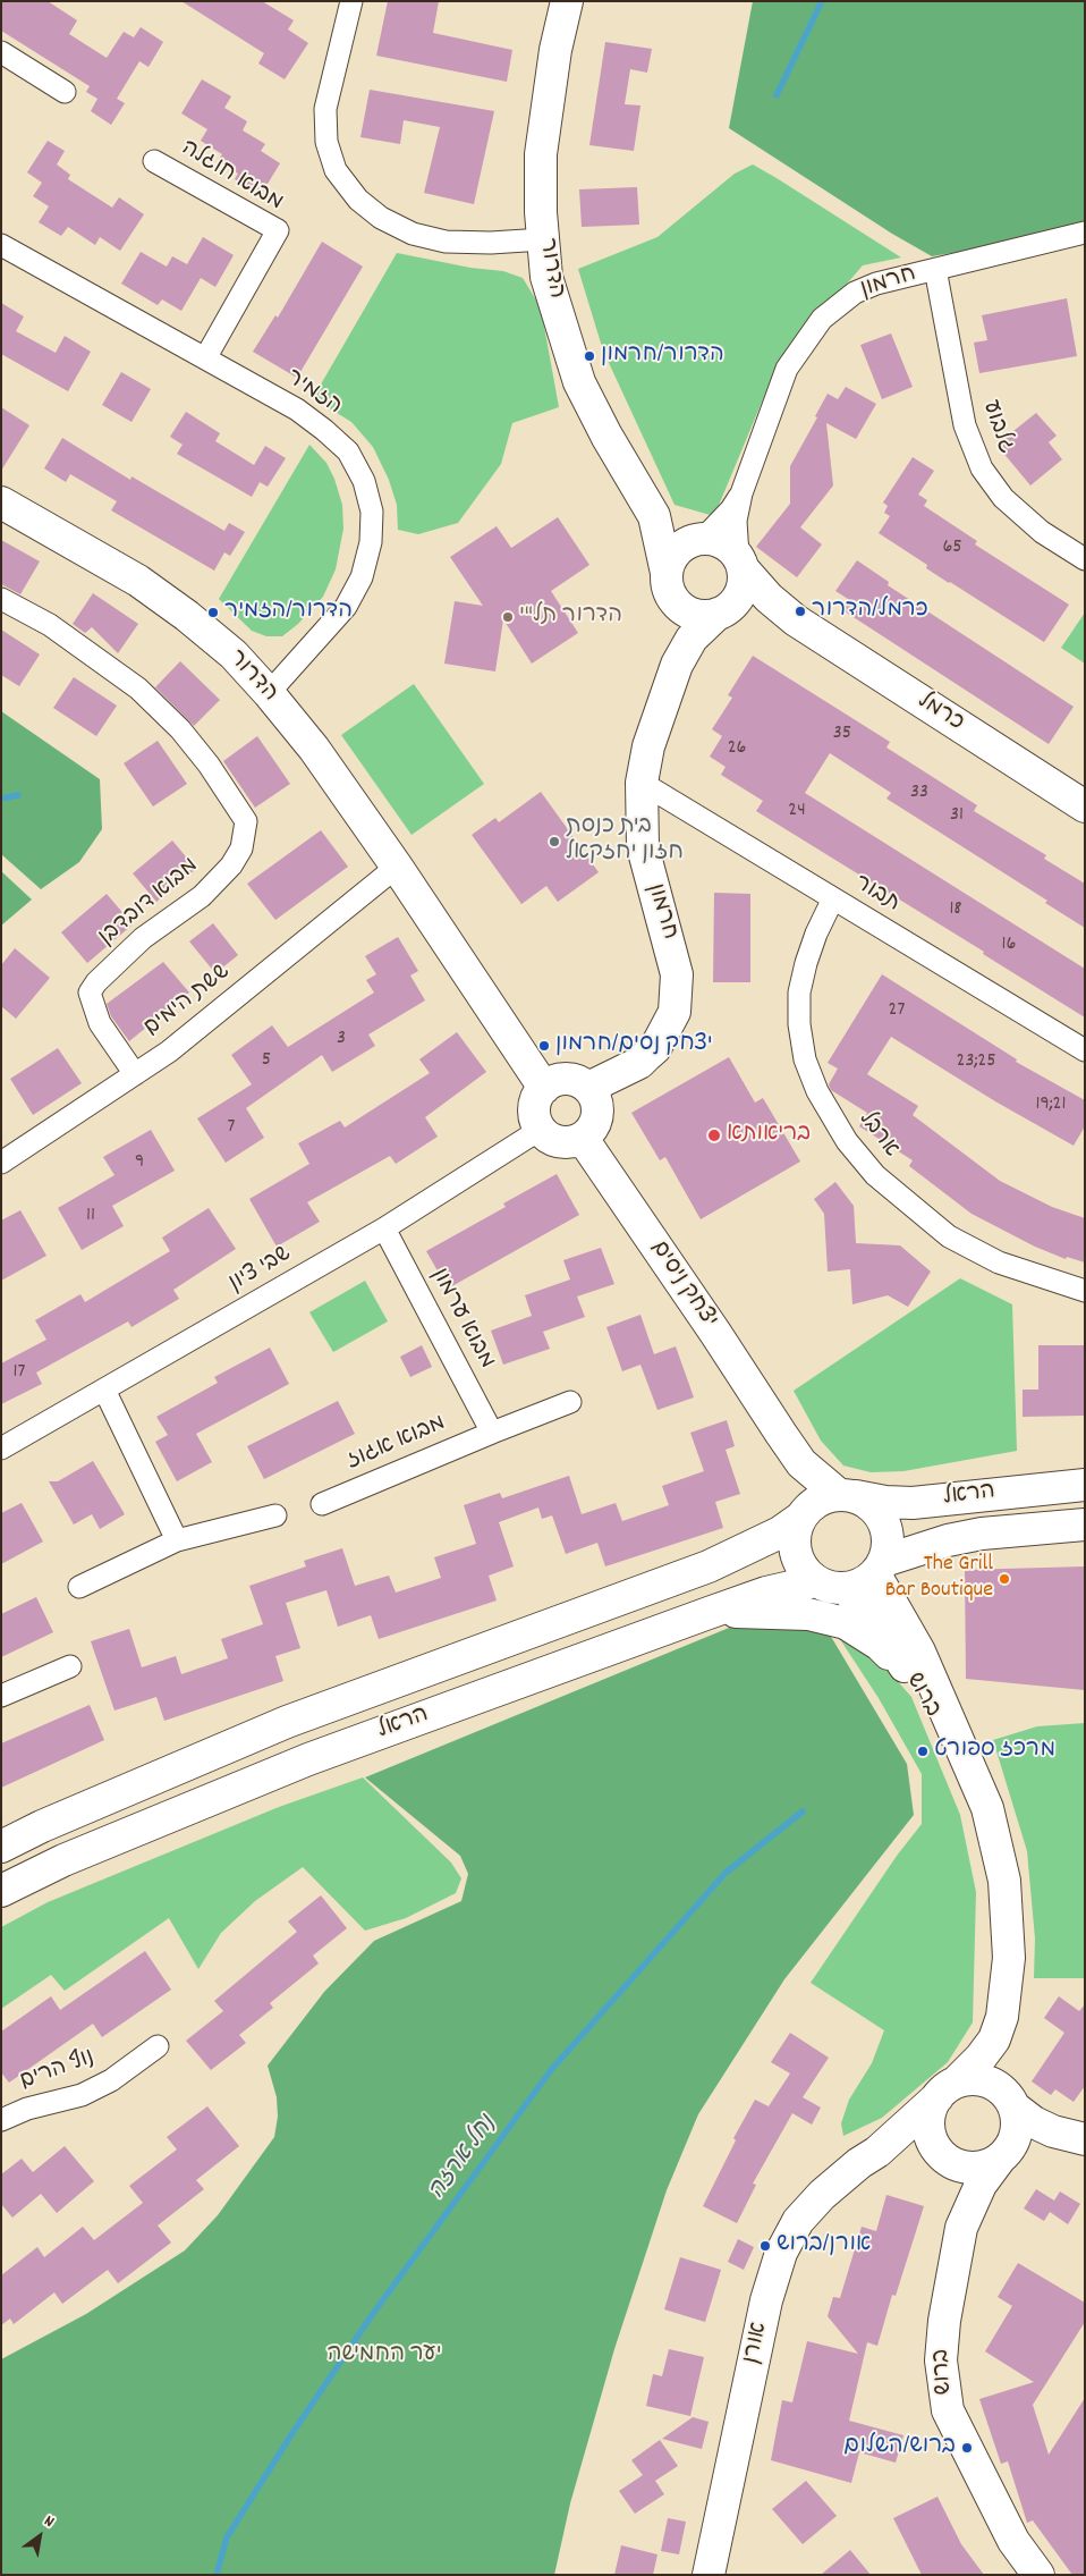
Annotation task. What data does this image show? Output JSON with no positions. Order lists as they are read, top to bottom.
{
  "streets": {
    "street": [
      "מבוא חוגלה",
      "הדרור",
      "חרמון",
      "הזמיר",
      "גלבוע",
      "כרמל",
      "תבור",
      "מבוא דובדבן",
      "ששת הימים",
      "ארבל",
      "שבי ציון",
      "יצחק ניסים",
      "מבוא ערמון",
      "מבוא אגוז",
      "הראל",
      "ברוש",
      "נוף הרים",
      "אורן"
    ]
  },
  "crossings": [
    ["מבוא חוגלה", "הזמיר"],
    ["הדרור", "חרמון"],
    ["הדרור", "הזמיר"],
    ["הדרור", "כרמל"],
    ["הדרור", "ששת הימים"],
    ["חרמון", "גלבוע"],
    ["חרמון", "כרמל"],
    ["חרמון", "תבור"],
    ["חרמון", "שבי ציון"],
    ["חרמון", "יצחק ניסים"],
    ["תבור", "ארבל"],
    ["מבוא דובדבן", "ששת הימים"],
    ["שבי ציון", "יצחק ניסים"],
    ["שבי ציון", "מבוא ערמון"],
    ["יצחק ניסים", "הראל"],
    ["יצחק ניסים", "ברוש"],
    ["מבוא ערמון", "מבוא אגוז"],
    ["הראל", "ברוש"],
    ["ברוש", "אורן"]
  ],
  "water": ["נחל ארזה"],
  "parks": ["יער החמישה"],
  "places": [
    "הדרור/חרמון",
    "כרמל/הדרור",
    "הדרור/הזמיר",
    "הדרור תל\"י",
    "בית כנסת חזון יחזקאל",
    "יצחק נסים/חרמון",
    "בריאותא",
    "The Grill Bar Boutique",
    "מרכז ספורט",
    "אורן/ברוש",
    "ברוש/השלום"
  ],
  "house_numbers": [
    "65",
    "35",
    "26",
    "33",
    "24",
    "31",
    "18",
    "16",
    "27",
    "3",
    "5",
    "23;25",
    "19;21",
    "7",
    "9",
    "11",
    "17"
  ],
  "north": "top right"
}
